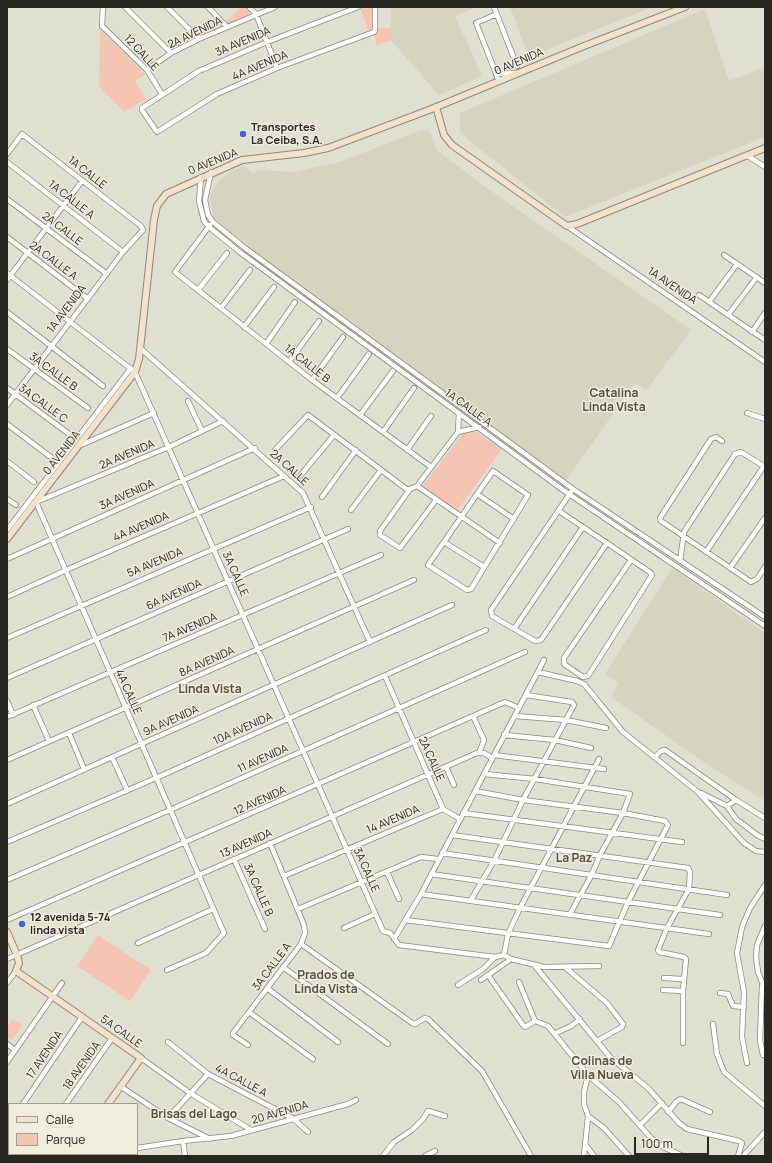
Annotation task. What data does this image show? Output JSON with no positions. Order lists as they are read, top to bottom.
{
  "streets": {
    "street": [
      "2A AVENIDA",
      "3A AVENIDA",
      "12 CALLE",
      "0 AVENIDA",
      "4A AVENIDA",
      "1A CALLE",
      "1A CALLE A",
      "2A CALLE",
      "2A CALLE A",
      "1A AVENIDA",
      "1A CALLE B",
      "3A CALLE B",
      "3A CALLE C",
      "5A AVENIDA",
      "3A CALLE",
      "6A AVENIDA",
      "7A AVENIDA",
      "8A AVENIDA",
      "4A CALLE",
      "9A AVENIDA",
      "10A AVENIDA",
      "11 AVENIDA",
      "12 AVENIDA",
      "14 AVENIDA",
      "13 AVENIDA",
      "3A CALLE A",
      "5A CALLE",
      "17 AVENIDA",
      "18 AVENIDA",
      "4A CALLE A",
      "20 AVENIDA"
    ]
  },
  "crossings": [
    ["2A AVENIDA", "12 CALLE"],
    ["2A AVENIDA", "0 AVENIDA"],
    ["2A AVENIDA", "2A CALLE"],
    ["2A AVENIDA", "3A CALLE"],
    ["2A AVENIDA", "4A CALLE"],
    ["3A AVENIDA", "12 CALLE"],
    ["3A AVENIDA", "4A AVENIDA"],
    ["3A AVENIDA", "2A CALLE"],
    ["3A AVENIDA", "3A CALLE"],
    ["3A AVENIDA", "4A CALLE"],
    ["0 AVENIDA", "1A CALLE A"],
    ["0 AVENIDA", "2A CALLE"],
    ["0 AVENIDA", "1A AVENIDA"],
    ["0 AVENIDA", "3A CALLE"],
    ["0 AVENIDA", "4A CALLE"],
    ["4A AVENIDA", "2A CALLE"],
    ["4A AVENIDA", "3A CALLE"],
    ["4A AVENIDA", "4A CALLE"],
    ["1A CALLE", "1A AVENIDA"],
    ["1A CALLE A", "1A AVENIDA"],
    ["1A CALLE A", "1A CALLE B"],
    ["2A CALLE", "1A AVENIDA"],
    ["2A CALLE", "5A AVENIDA"],
    ["2A CALLE", "6A AVENIDA"],
    ["2A CALLE", "7A AVENIDA"],
    ["2A CALLE", "8A AVENIDA"],
    ["2A CALLE", "9A AVENIDA"],
    ["2A CALLE", "10A AVENIDA"],
    ["2A CALLE", "11 AVENIDA"],
    ["2A CALLE", "12 AVENIDA"],
    ["2A CALLE", "14 AVENIDA"],
    ["2A CALLE", "13 AVENIDA"],
    ["2A CALLE A", "1A AVENIDA"],
    ["1A AVENIDA", "3A CALLE B"],
    ["1A AVENIDA", "3A CALLE C"],
    ["1A AVENIDA", "3A CALLE"],
    ["3A CALLE B", "13 AVENIDA"],
    ["5A AVENIDA", "3A CALLE"],
    ["5A AVENIDA", "4A CALLE"],
    ["3A CALLE", "6A AVENIDA"],
    ["3A CALLE", "7A AVENIDA"],
    ["3A CALLE", "8A AVENIDA"],
    ["3A CALLE", "9A AVENIDA"],
    ["3A CALLE", "10A AVENIDA"],
    ["3A CALLE", "11 AVENIDA"],
    ["3A CALLE", "12 AVENIDA"],
    ["3A CALLE", "14 AVENIDA"],
    ["3A CALLE", "13 AVENIDA"],
    ["6A AVENIDA", "4A CALLE"],
    ["7A AVENIDA", "4A CALLE"],
    ["8A AVENIDA", "4A CALLE"],
    ["4A CALLE", "9A AVENIDA"],
    ["4A CALLE", "10A AVENIDA"],
    ["4A CALLE", "11 AVENIDA"],
    ["4A CALLE", "12 AVENIDA"],
    ["4A CALLE", "13 AVENIDA"],
    ["14 AVENIDA", "3A CALLE A"],
    ["13 AVENIDA", "3A CALLE A"],
    ["5A CALLE", "17 AVENIDA"],
    ["5A CALLE", "18 AVENIDA"],
    ["5A CALLE", "20 AVENIDA"],
    ["4A CALLE A", "20 AVENIDA"]
  ],
  "districts": [
    "Catalina Linda Vista",
    "Linda Vista",
    "La Paz",
    "Prados de Linda Vista",
    "Colinas de Villa Nueva",
    "Brisas del Lago"
  ],
  "places": ["Transportes La Ceiba, S.A.", "12 avenida 5-74 linda vista"],
  "legend": ["Calle", "Parque"],
  "scale_bar": "100 m"
}
